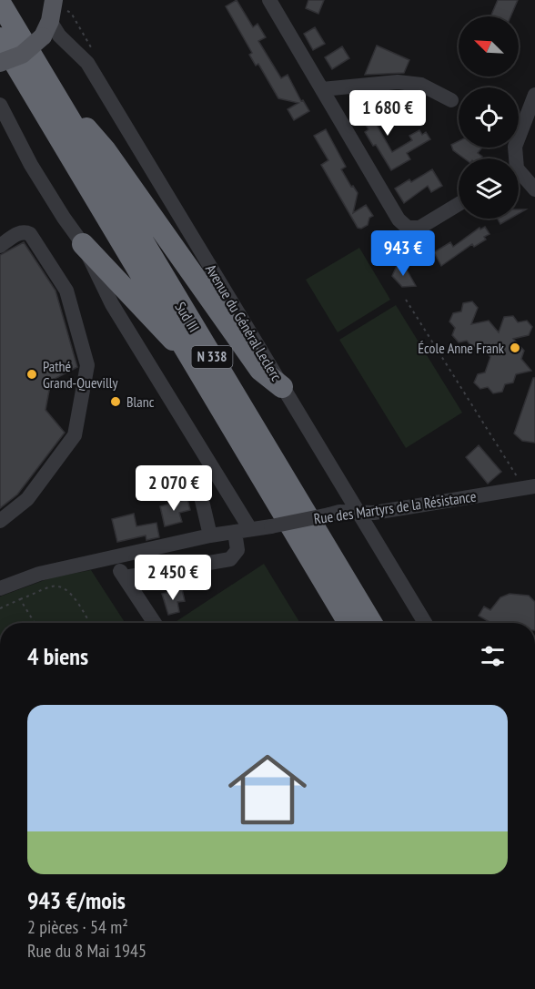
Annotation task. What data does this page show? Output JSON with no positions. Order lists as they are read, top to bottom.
{
  "streets": {
    "highway": ["Sud III", "N 338"],
    "street": ["Avenue du Général Leclerc", "Rue des Martyrs de la Résistance"]
  },
  "crossings": [
    ["Avenue du Général Leclerc", "Rue des Martyrs de la Résistance"]
  ],
  "places": ["École Anne Frank", "Pathé Grand-Quevilly", "Blanc"],
  "north": "top left",
  "page": {
    "price": [
      "1 680 €",
      "943 €",
      "2 070 €",
      "2 450 €"
    ],
    "heading": "4 biens",
    "list": [
      {
        "name": "943 €/mois",
        "note": "2 pièces · 54 m² · Rue du 8 Mai 1945"
      }
    ]
  }
}
